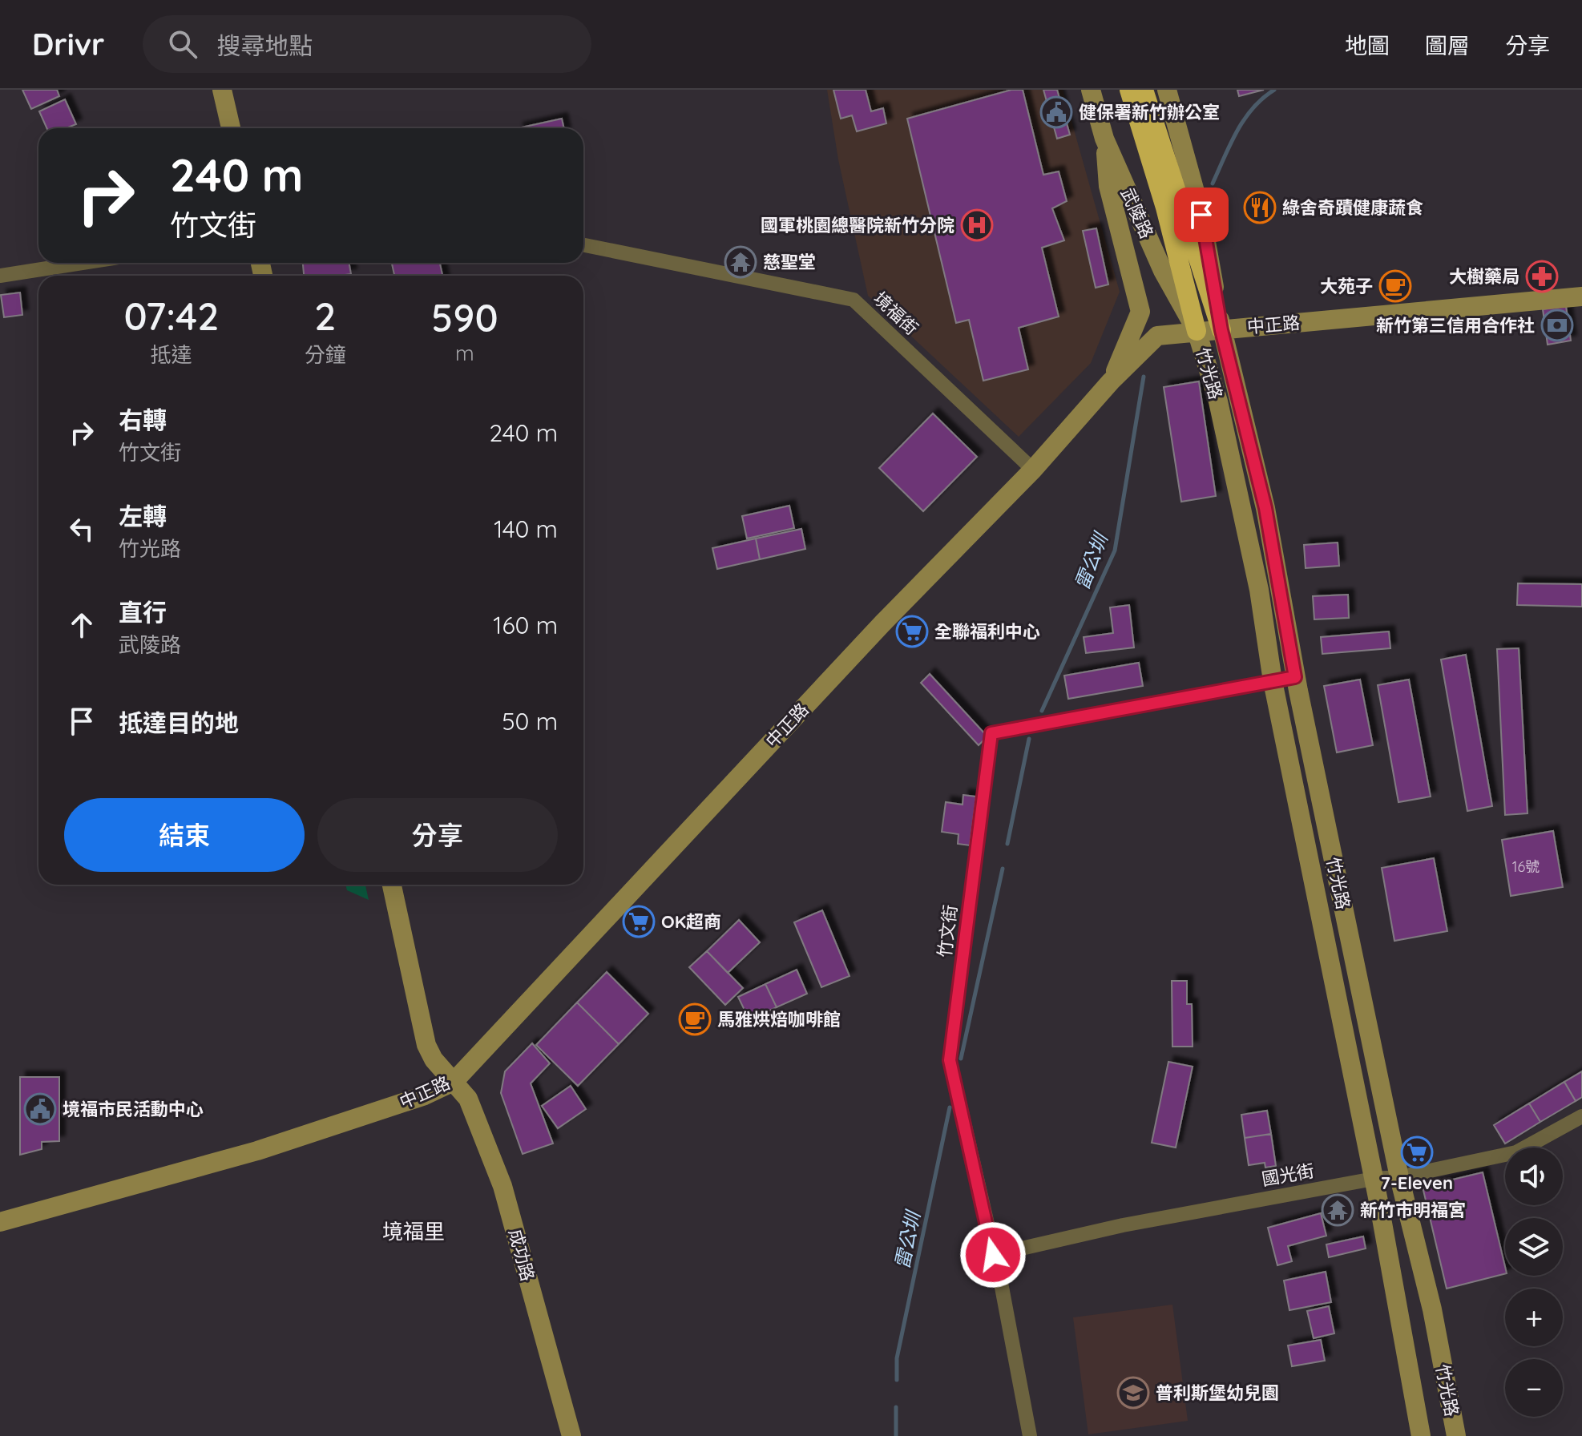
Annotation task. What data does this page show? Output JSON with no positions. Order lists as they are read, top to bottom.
{
  "streets": {
    "street": [
      "武陵路",
      "境福街",
      "中正路",
      "竹光路",
      "竹文街",
      "國光街",
      "成功路"
    ]
  },
  "crossings": [
    ["武陵路", "中正路"],
    ["武陵路", "竹光路"],
    ["境福街", "中正路"],
    ["中正路", "竹光路"],
    ["中正路", "成功路"],
    ["竹光路", "竹文街"],
    ["竹光路", "國光街"],
    ["竹文街", "國光街"]
  ],
  "districts": ["境福里"],
  "water": ["雷公圳"],
  "places": {
    "public building": ["健保署新竹辦公室", "境福市民活動中心"],
    "restaurant": ["綠舍奇蹟健康蔬食"],
    "hospital": ["國軍桃園總醫院新竹分院"],
    "temple": ["慈聖堂", "新竹市明福宮"],
    "pharmacy": ["大樹藥局"],
    "cafe": ["大苑子", "馬雅烘焙咖啡館"],
    "bank": ["新竹第三信用合作社"],
    "supermarket": ["全聯福利中心", "OK超商", "7-Eleven"],
    "school or university": ["普利斯堡幼兒園"]
  },
  "house_numbers": ["16號"],
  "page": {
    "header": "Drivr",
    "search": "搜尋地點",
    "nav": ["地圖", "圖層", "分享"],
    "turn": ["240 m", "竹文街"],
    "eta": [
      "07:42",
      "抵達",
      "2",
      "分鐘",
      "590",
      "m"
    ],
    "list": [
      {
        "name": "右轉",
        "note": "竹文街",
        "value": "240 m"
      },
      {
        "name": "左轉",
        "note": "竹光路",
        "value": "140 m"
      },
      {
        "name": "直行",
        "note": "武陵路",
        "value": "160 m"
      },
      {
        "name": "抵達目的地",
        "value": "50 m"
      }
    ],
    "buttons": ["結束", "分享"],
    "map_buttons": ["+", "−"]
  }
}
